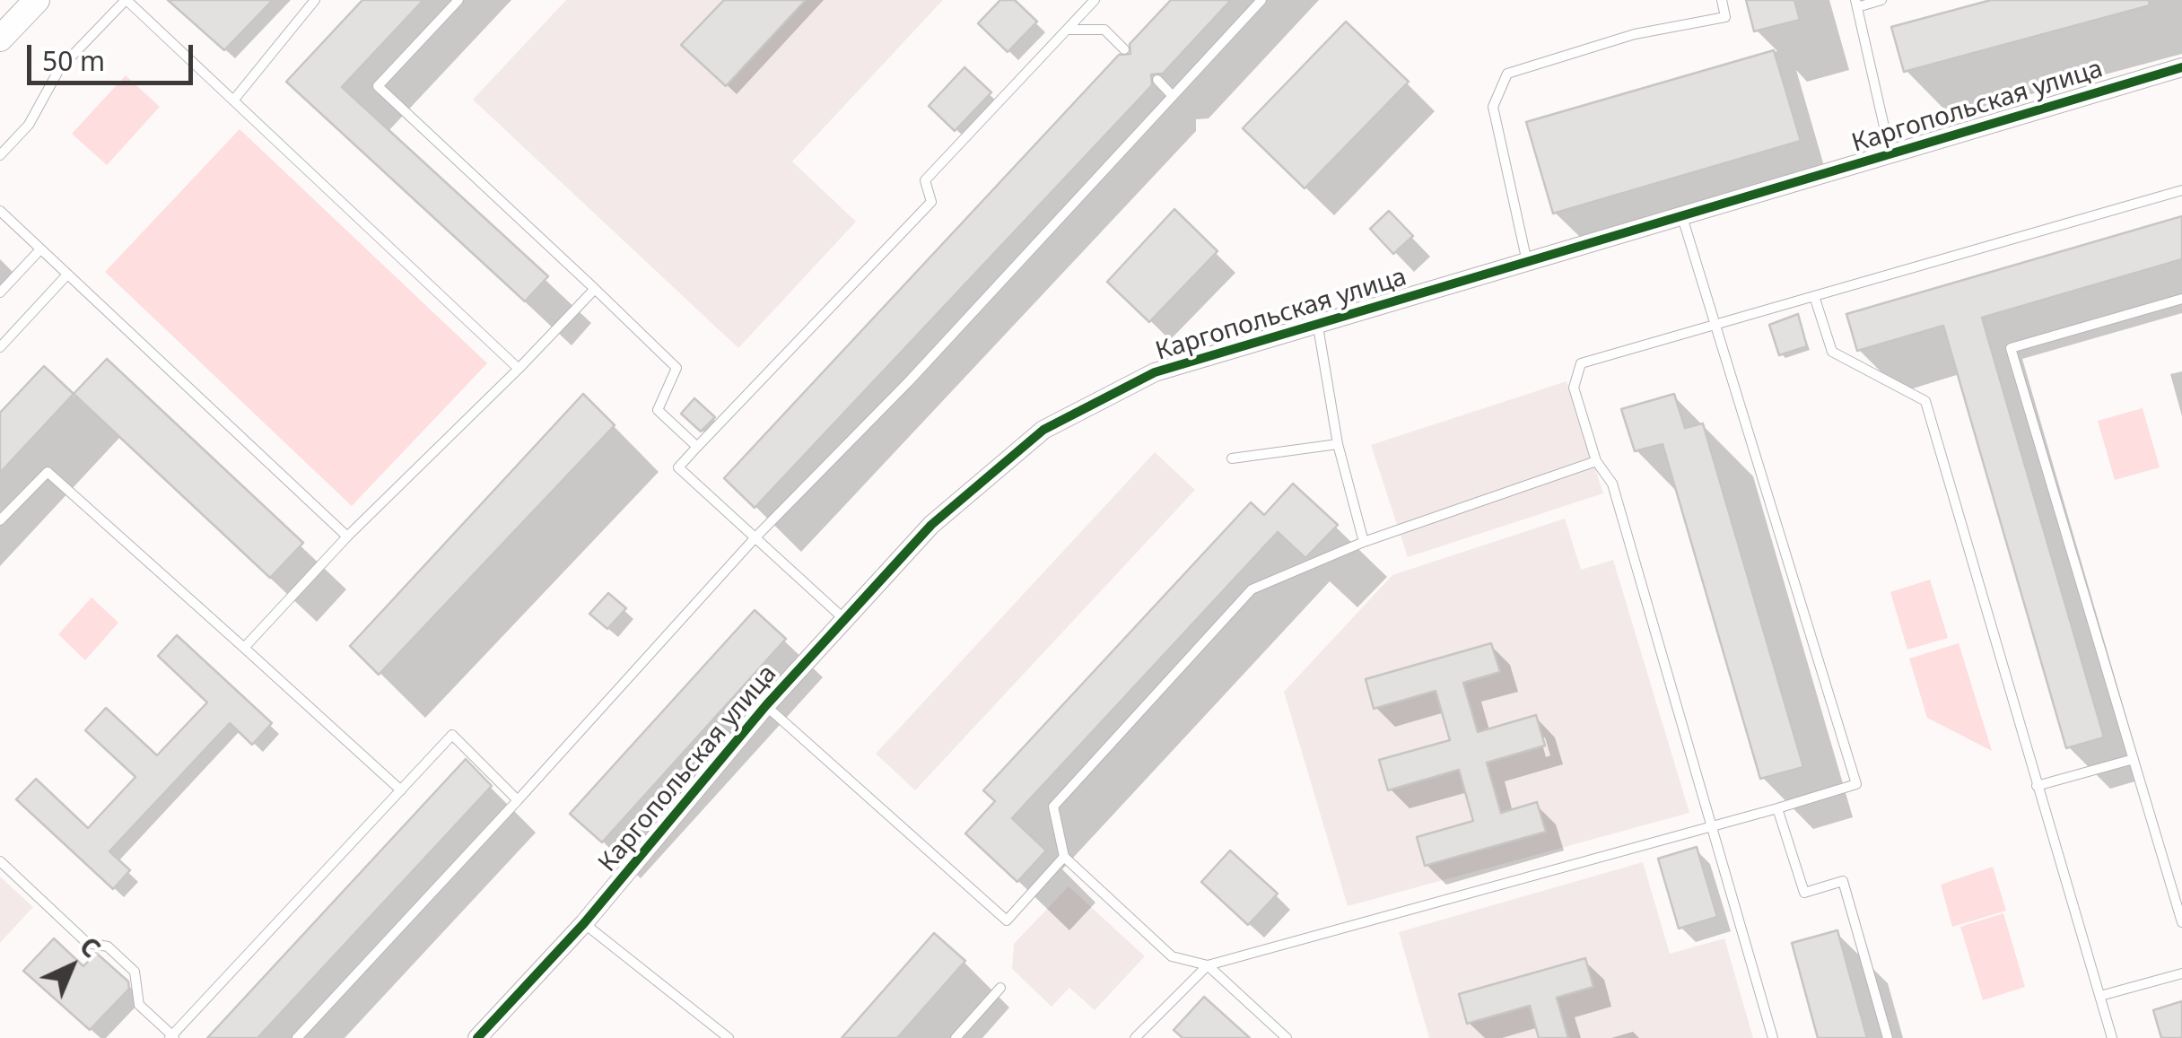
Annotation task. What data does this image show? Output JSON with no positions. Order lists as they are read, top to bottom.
{
  "streets": {
    "street": ["Каргопольская улица"]
  },
  "scale_bar": "50 m",
  "north": "top right"
}
